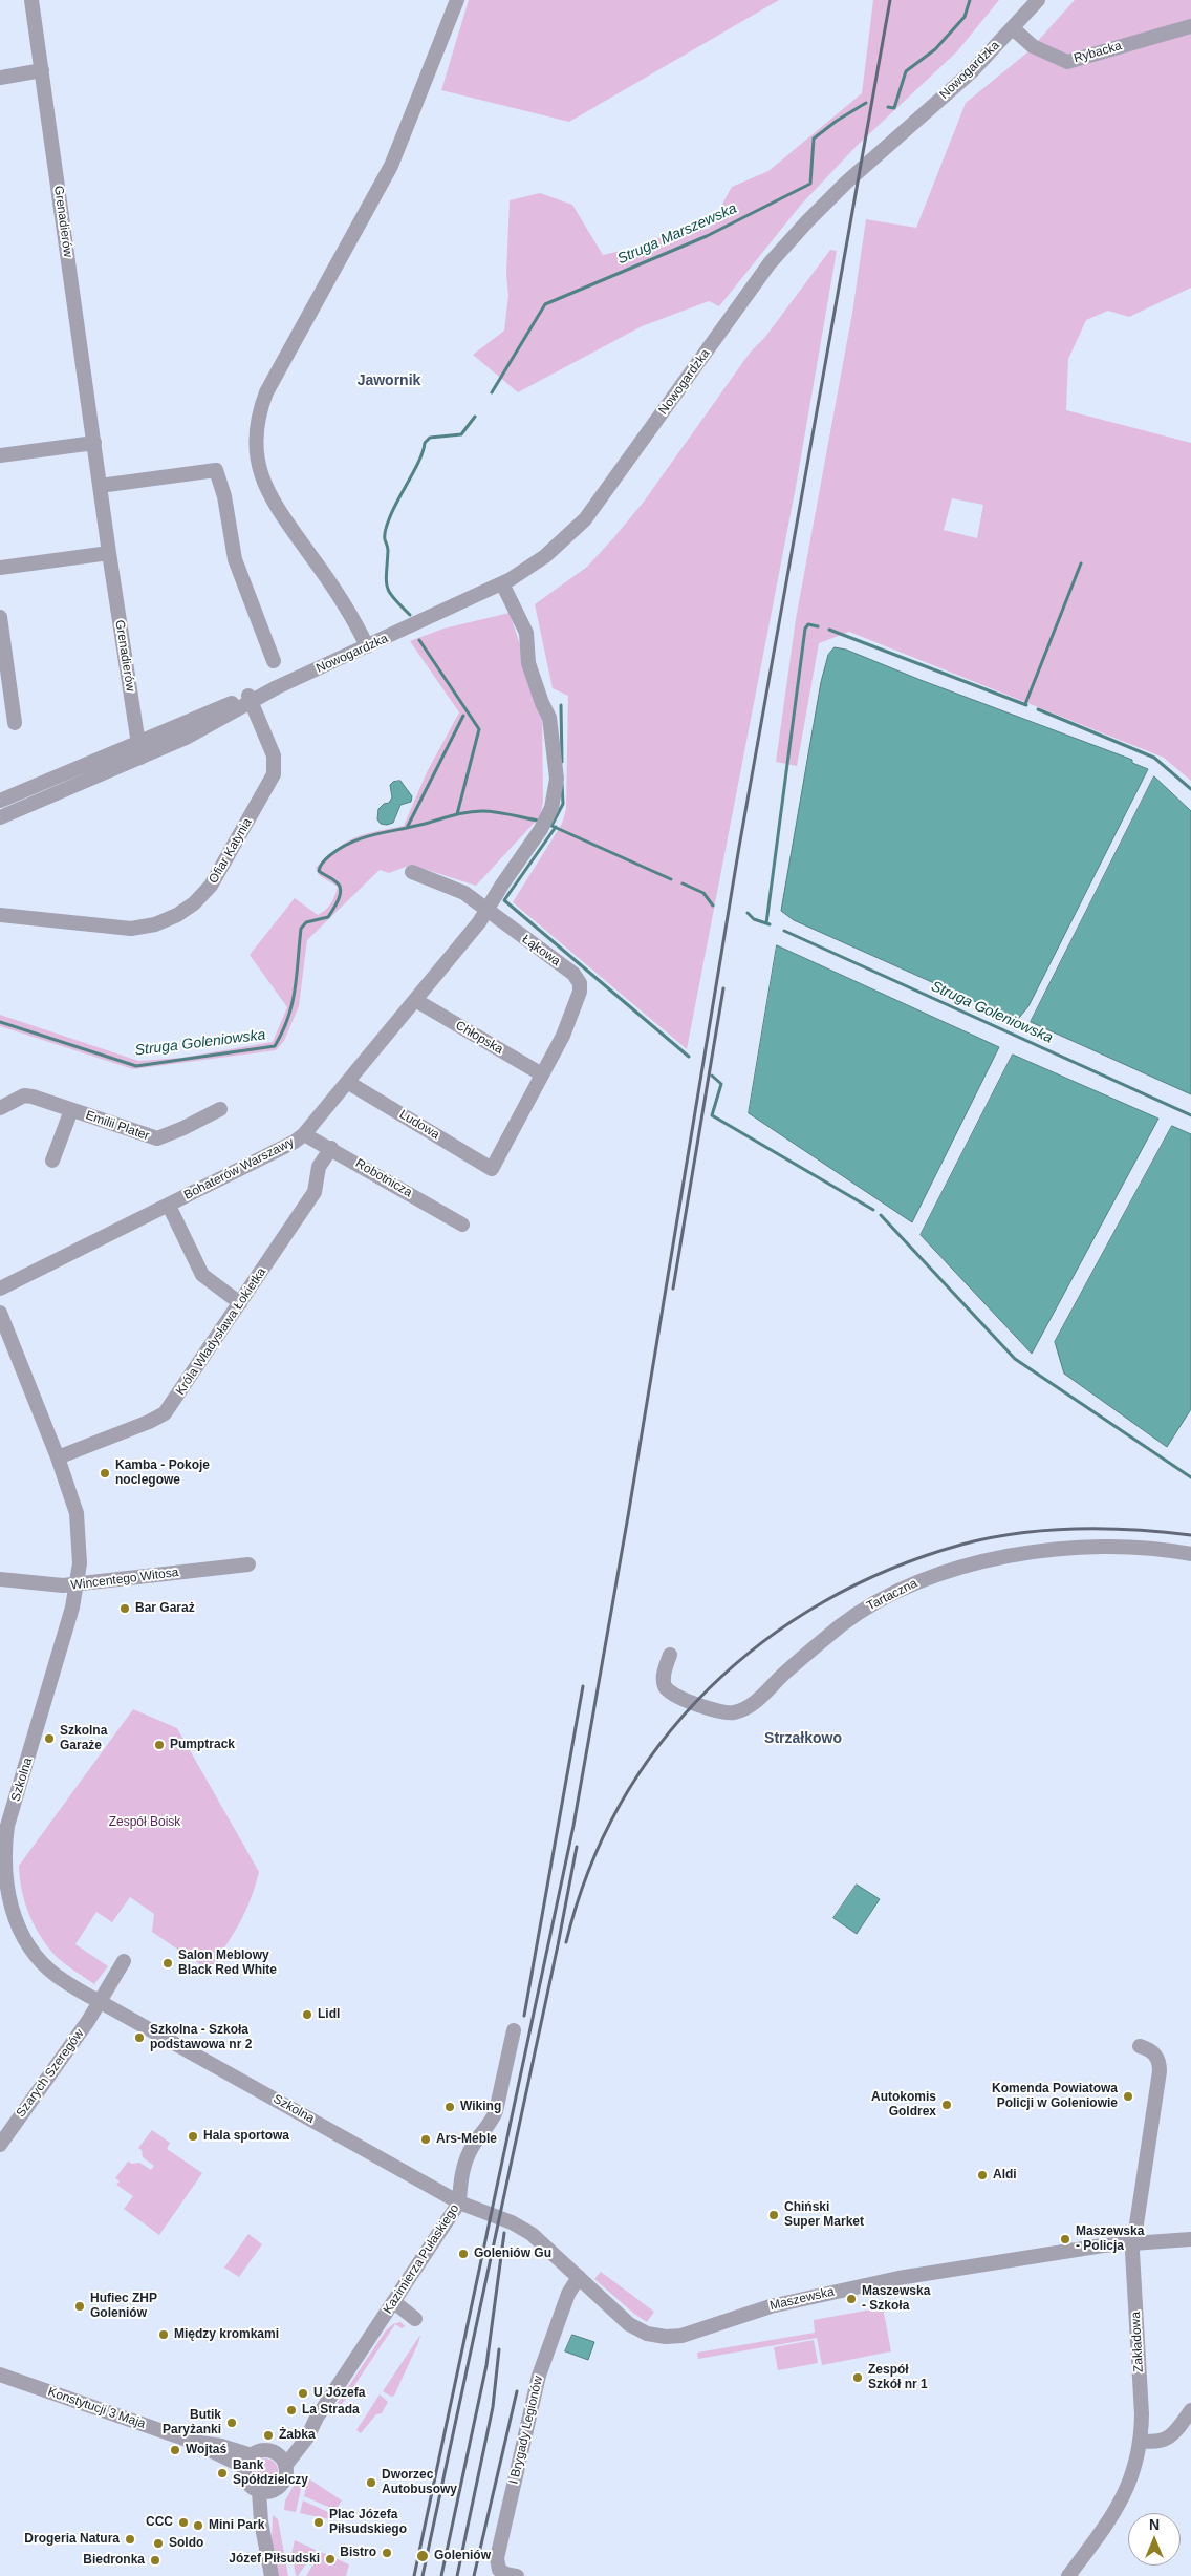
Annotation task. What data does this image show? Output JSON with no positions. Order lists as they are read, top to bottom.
{
  "streets": {
    "street": [
      "Rybacka",
      "Nowogardzka",
      "Grenadierów",
      "Ofiar Katynia",
      "Łąkowa",
      "Chłopska",
      "Ludowa",
      "Emilii Plater",
      "Bohaterów Warszawy",
      "Robotnicza",
      "Króla Władysława Łokietka",
      "Wincentego Witosa",
      "Tartaczna",
      "Szkolna",
      "Szarych Szeregów",
      "Kazimierza Pułaskiego",
      "Maszewska",
      "Zakładowa",
      "Konstytucji 3 Maja",
      "I Brygady Legionów"
    ]
  },
  "crossings": [
    ["Rybacka", "Nowogardzka"],
    ["Nowogardzka", "Grenadierów"],
    ["Nowogardzka", "Ofiar Katynia"],
    ["Nowogardzka", "Bohaterów Warszawy"],
    ["Łąkowa", "Chłopska"],
    ["Łąkowa", "Ludowa"],
    ["Łąkowa", "Bohaterów Warszawy"],
    ["Chłopska", "Bohaterów Warszawy"],
    ["Ludowa", "Bohaterów Warszawy"],
    ["Bohaterów Warszawy", "Robotnicza"],
    ["Robotnicza", "Króla Władysława Łokietka"],
    ["Króla Władysława Łokietka", "Szkolna"],
    ["Wincentego Witosa", "Szkolna"],
    ["Szkolna", "Szarych Szeregów"],
    ["Szkolna", "Kazimierza Pułaskiego"],
    ["Szkolna", "Maszewska"],
    ["Kazimierza Pułaskiego", "Maszewska"],
    ["Kazimierza Pułaskiego", "Konstytucji 3 Maja"],
    ["Maszewska", "Zakładowa"],
    ["Maszewska", "I Brygady Legionów"]
  ],
  "districts": ["Jawornik", "Strzałkowo"],
  "water": ["Struga Marszewska", "Struga Goleniowska"],
  "parks": ["Zespół Boisk"],
  "places": [
    "Kamba - Pokoje noclegowe",
    "Bar Garaż",
    "Szkolna Garaże",
    "Pumptrack",
    "Salon Meblowy Black Red White",
    "Lidl",
    "Szkolna - Szkoła podstawowa nr 2",
    "Komenda Powiatowa Policji w Goleniowie",
    "Autokomis Goldrex",
    "Wiking",
    "Hala sportowa",
    "Ars-Meble",
    "Aldi",
    "Chiński Super Market",
    "Maszewska - Policja",
    "Goleniów Gu",
    "Maszewska - Szkoła",
    "Hufiec ZHP Goleniów",
    "Między kromkami",
    "Zespół Szkół nr 1",
    "U Józefa",
    "La Strada",
    "Butik Paryżanki",
    "Żabka",
    "Wojtaś",
    "Bank Spółdzielczy",
    "Dworzec Autobusowy",
    "CCC",
    "Plac Józefa Piłsudskiego",
    "Mini Park",
    "Drogeria Natura",
    "Soldo",
    "Bistro",
    "Goleniów",
    "Józef Piłsudski",
    "Biedronka"
  ],
  "north": "top"
}
